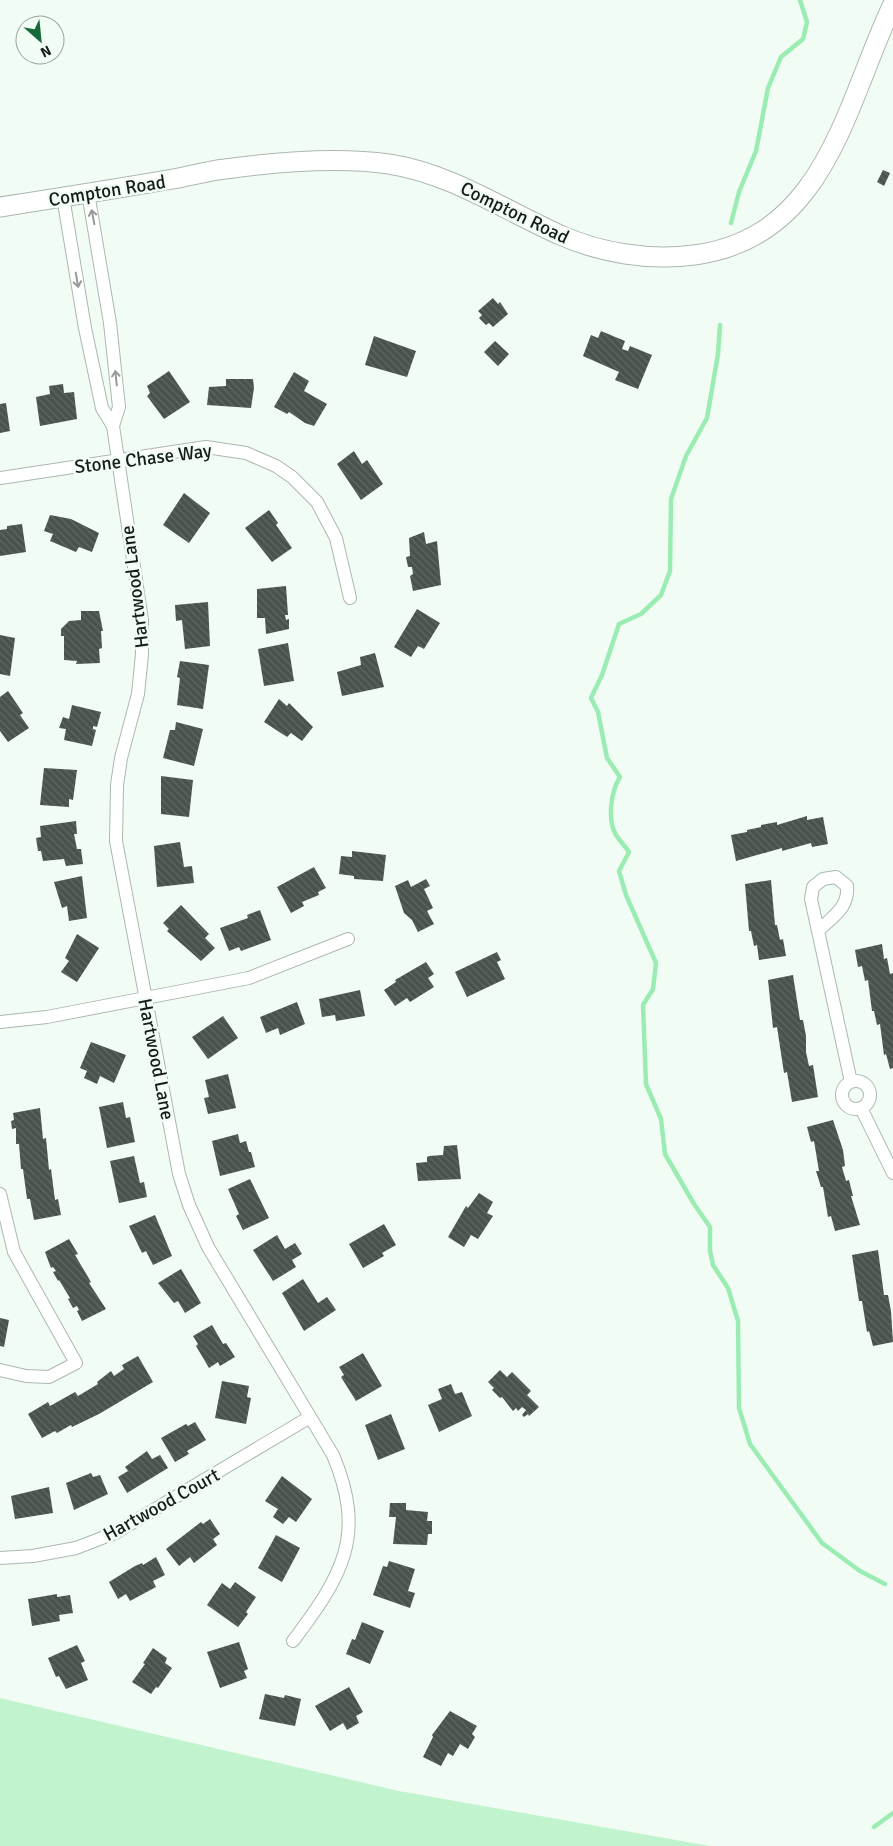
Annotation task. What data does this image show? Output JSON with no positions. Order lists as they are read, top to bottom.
{
  "streets": {
    "main road": ["Compton Road"],
    "street": ["Stone Chase Way", "Hartwood Lane", "Hartwood Court"]
  },
  "crossings": [
    ["Compton Road", "Hartwood Lane"],
    ["Stone Chase Way", "Hartwood Lane"],
    ["Hartwood Lane", "Hartwood Court"]
  ],
  "north": "bottom right"
}
